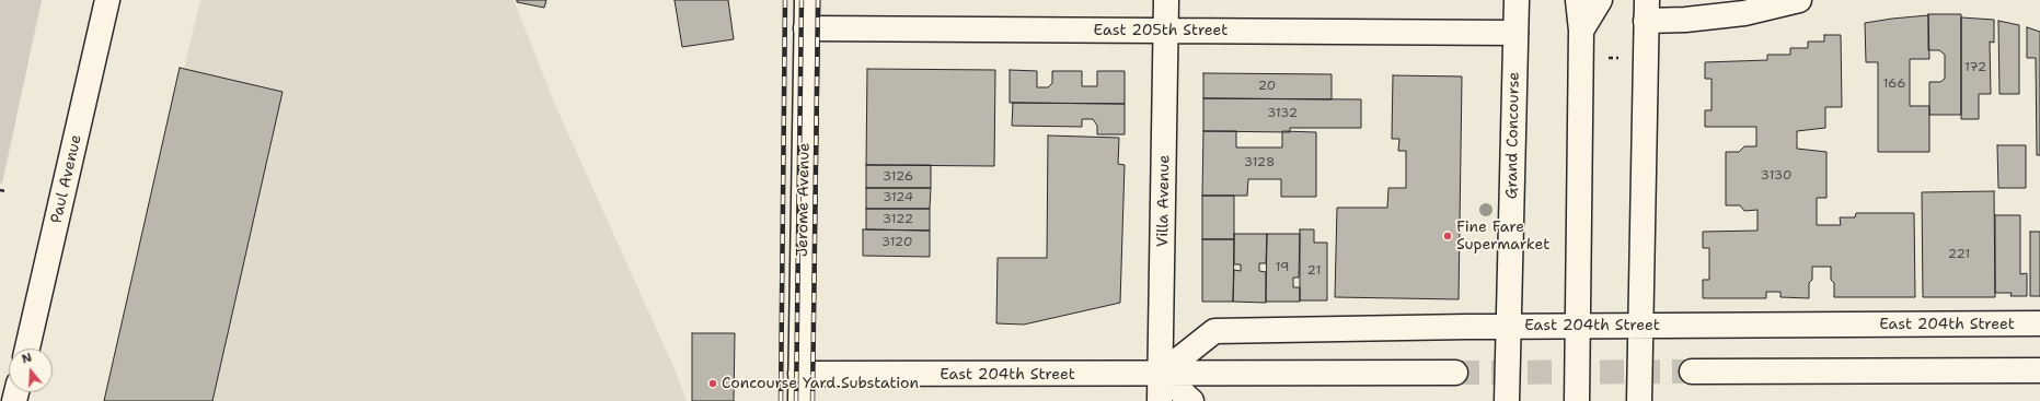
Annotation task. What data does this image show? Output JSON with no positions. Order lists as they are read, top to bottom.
{
  "streets": {
    "street": [
      "East 205th Street",
      "Grand Concourse",
      "Paul Avenue",
      "Jerome Avenue",
      "Villa Avenue",
      "East 204th Street"
    ]
  },
  "crossings": [
    ["East 205th Street", "Grand Concourse"],
    ["East 205th Street", "Jerome Avenue"],
    ["East 205th Street", "Villa Avenue"],
    ["Grand Concourse", "East 204th Street"],
    ["Jerome Avenue", "East 204th Street"],
    ["Villa Avenue", "East 204th Street"]
  ],
  "places": ["Fine Fare Supermarket", "Concourse Yard Substation"],
  "house_numbers": [
    "172",
    "166",
    "20",
    "3132",
    "3128",
    "3130",
    "3126",
    "3124",
    "3122",
    "3120",
    "221",
    "19",
    "21"
  ],
  "north": "top"
}
